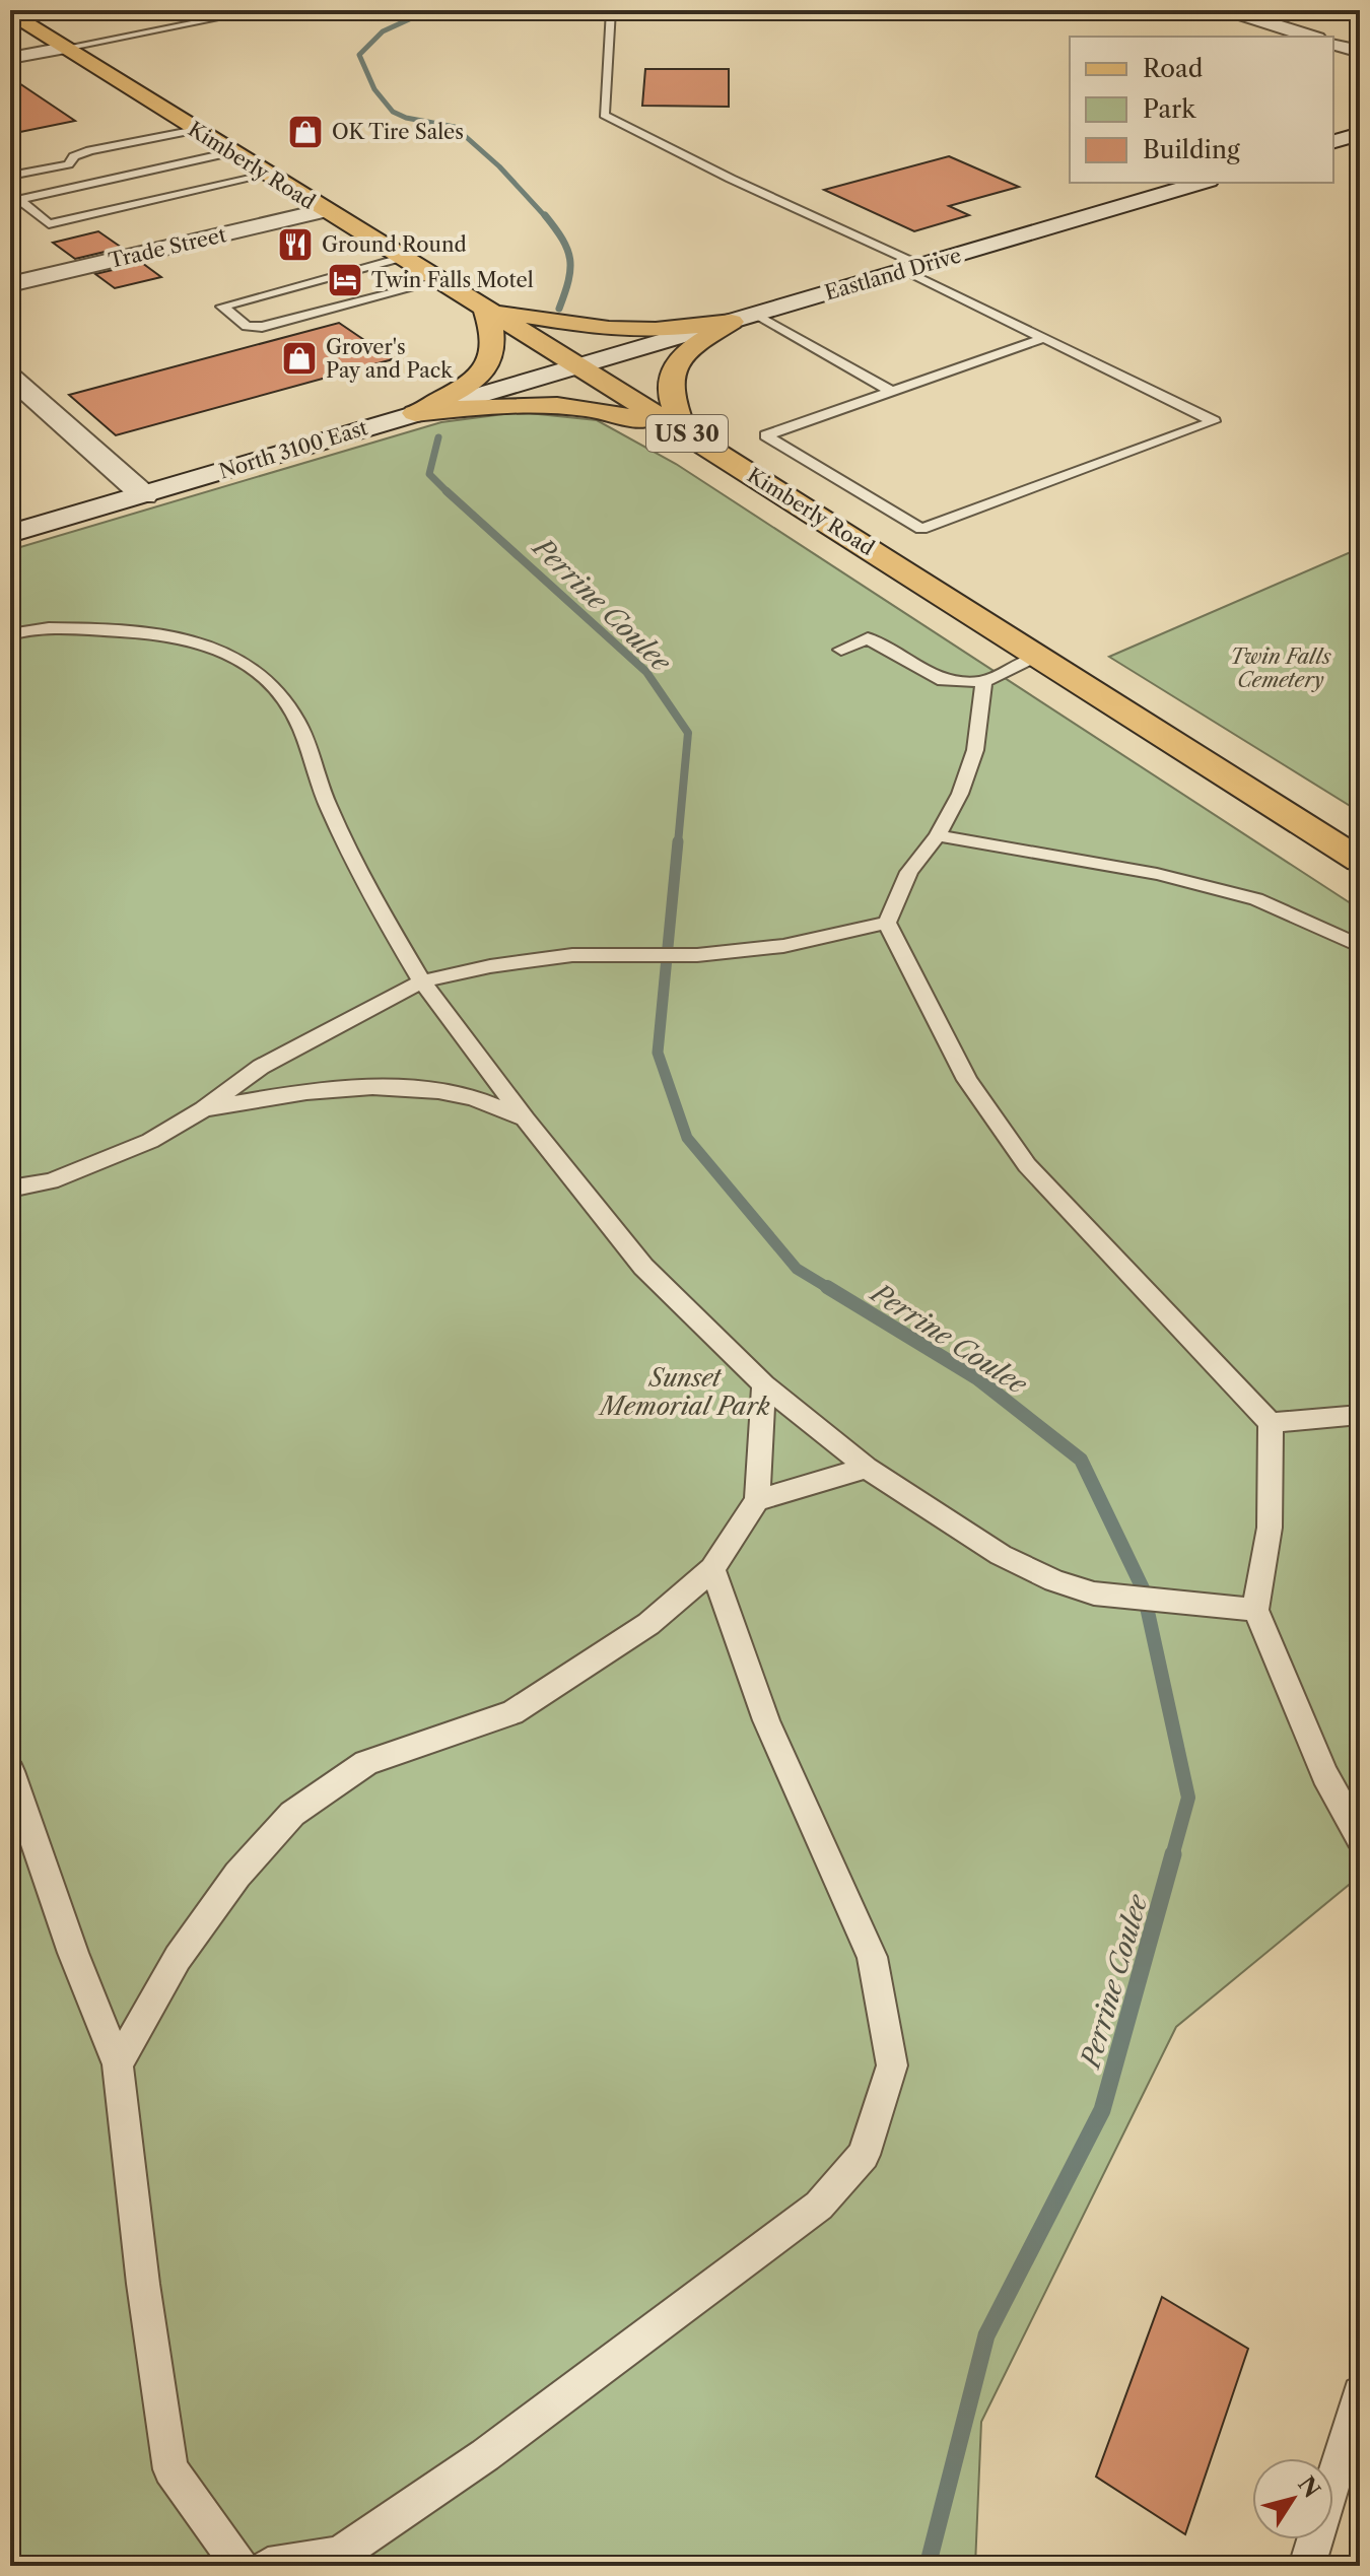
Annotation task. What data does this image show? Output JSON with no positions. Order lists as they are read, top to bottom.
{
  "streets": {
    "main road": [
      "Kimberly Road",
      "Trade Street",
      "Eastland Drive",
      "US 30",
      "North 3100 East"
    ]
  },
  "crossings": [
    ["Kimberly Road", "Trade Street"],
    ["Kimberly Road", "Eastland Drive"],
    ["Kimberly Road", "North 3100 East"],
    ["Eastland Drive", "North 3100 East"]
  ],
  "water": ["Perrine Coulee"],
  "parks": ["Twin Falls Cemetery", "Sunset Memorial Park"],
  "places": {
    "shop": ["OK Tire Sales", "Grover's Pay and Pack"],
    "restaurant": ["Ground Round"],
    "hotel": ["Twin Falls Motel"]
  },
  "legend": ["Road", "Park", "Building"],
  "north": "top right"
}
